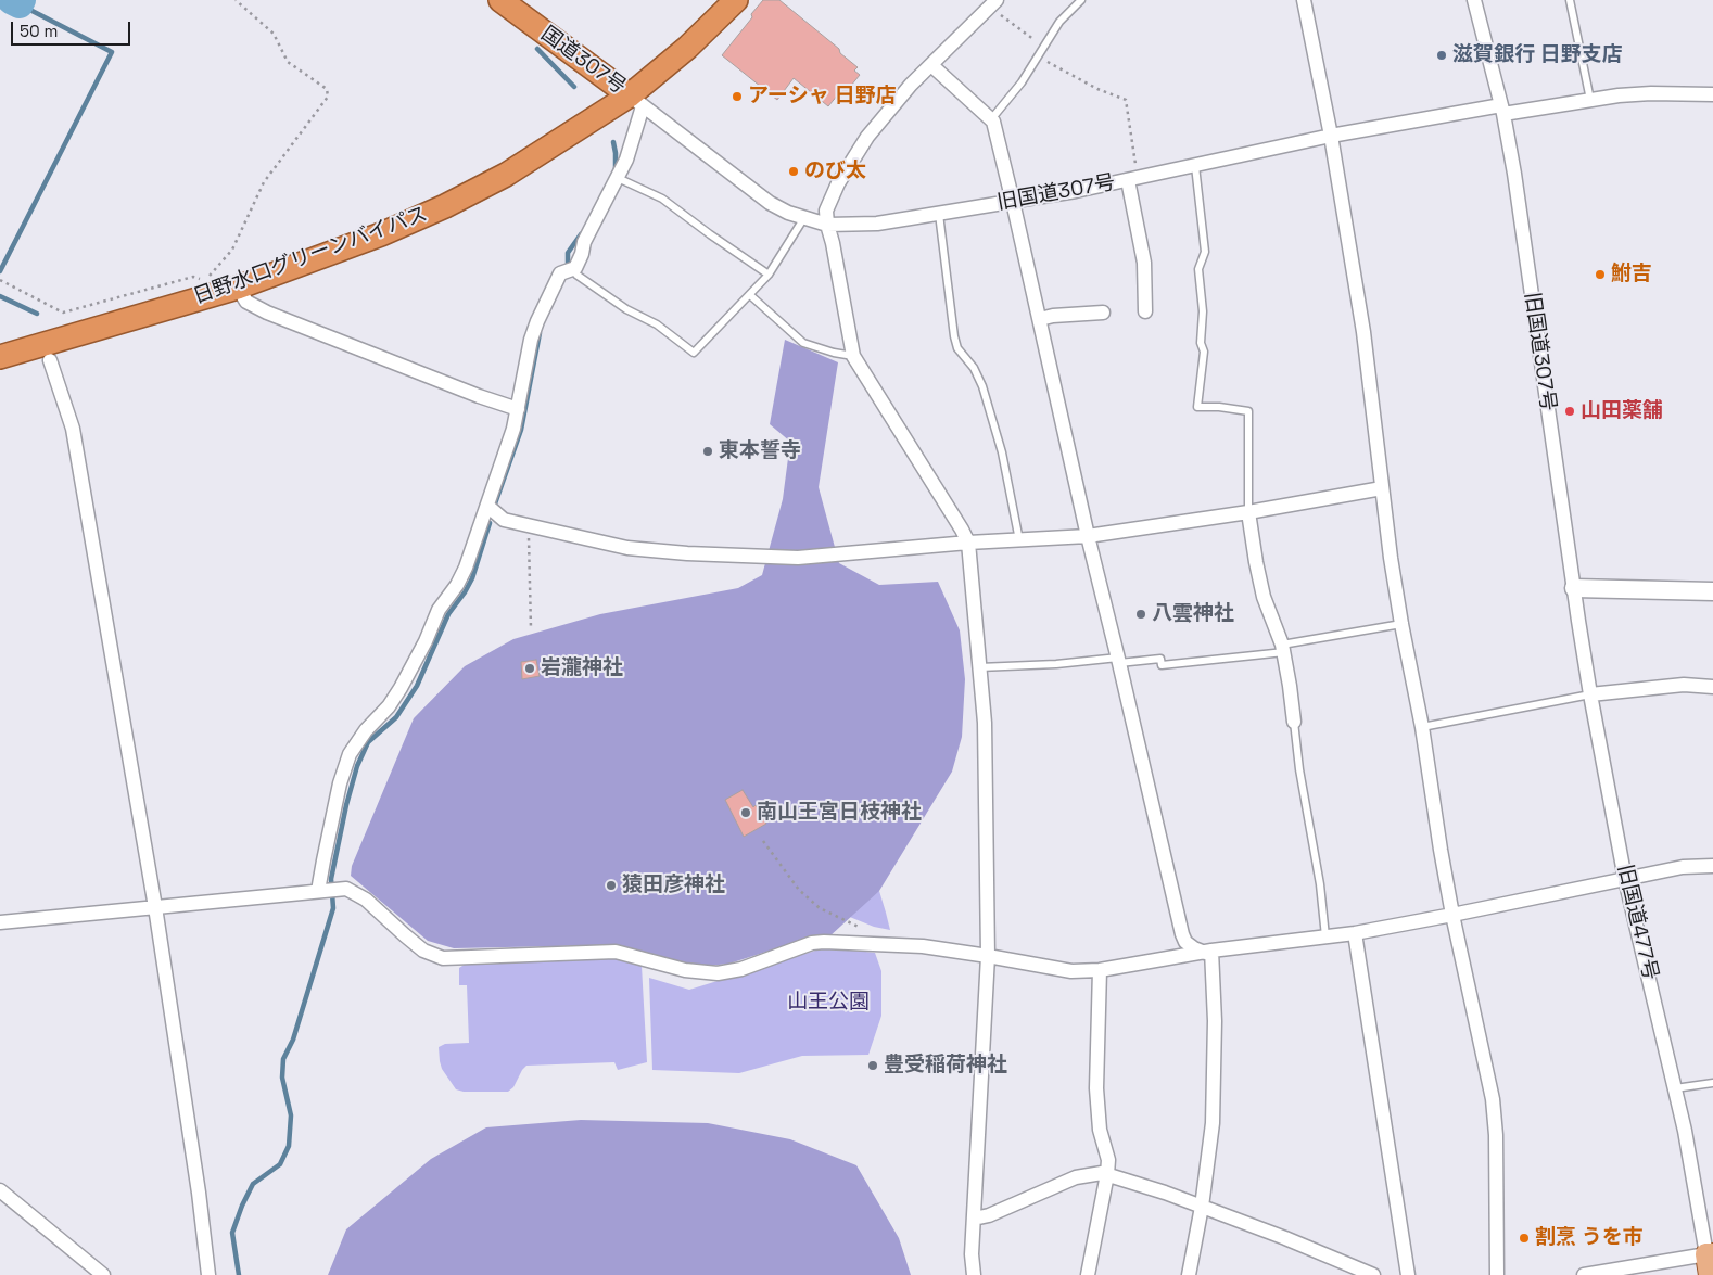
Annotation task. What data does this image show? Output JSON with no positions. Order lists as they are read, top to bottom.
{
  "streets": {
    "highway": ["国道307号", "日野水口グリーンバイパス"],
    "street": ["旧国道307号", "旧国道477号"]
  },
  "crossings": [
    ["国道307号", "旧国道307号"],
    ["国道307号", "日野水口グリーンバイパス"],
    ["旧国道307号", "日野水口グリーンバイパス"],
    ["旧国道307号", "旧国道477号"]
  ],
  "parks": ["山王公園"],
  "places": [
    "滋賀銀行 日野支店",
    "アーシャ 日野店",
    "のび太",
    "鮒吉",
    "山田薬舗",
    "東本誓寺",
    "八雲神社",
    "岩瀧神社",
    "南山王宮日枝神社",
    "猿田彦神社",
    "豊受稲荷神社",
    "割烹 うを市"
  ],
  "scale_bar": "50 m"
}
